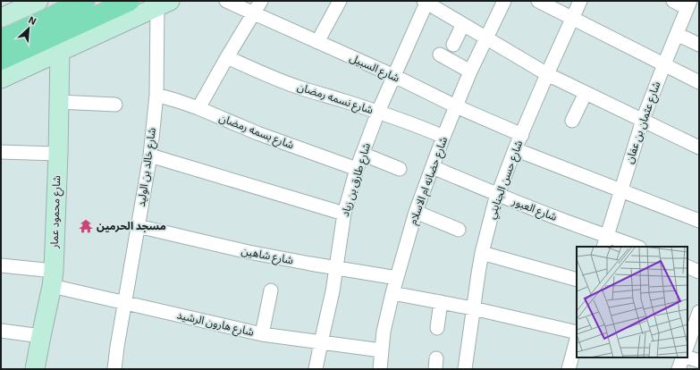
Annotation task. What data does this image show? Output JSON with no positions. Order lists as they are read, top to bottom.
{
  "streets": {
    "street": [
      "شارع السبيل",
      "شارع نسمه رمضان",
      "شارع عثمان بن عفان",
      "شارع بسمه رمضان",
      "شارع خالد بن الوليد",
      "شارع طارق بن زياد",
      "شارع حسن الجنايني",
      "شارع حضانه ام الاسلام",
      "شارع العبور",
      "شارع محمود عمار",
      "شارع شاهين",
      "شارع هارون الرشيد"
    ]
  },
  "crossings": [
    ["شارع السبيل", "شارع طارق بن زياد"],
    ["شارع السبيل", "شارع حسن الجنايني"],
    ["شارع السبيل", "شارع حضانه ام الاسلام"],
    ["شارع نسمه رمضان", "شارع طارق بن زياد"],
    ["شارع نسمه رمضان", "شارع حضانه ام الاسلام"],
    ["شارع عثمان بن عفان", "شارع العبور"],
    ["شارع بسمه رمضان", "شارع خالد بن الوليد"],
    ["شارع بسمه رمضان", "شارع طارق بن زياد"],
    ["شارع خالد بن الوليد", "شارع شاهين"],
    ["شارع خالد بن الوليد", "شارع هارون الرشيد"],
    ["شارع طارق بن زياد", "شارع شاهين"],
    ["شارع طارق بن زياد", "شارع هارون الرشيد"],
    ["شارع حسن الجنايني", "شارع العبور"],
    ["شارع حضانه ام الاسلام", "شارع العبور"],
    ["شارع حضانه ام الاسلام", "شارع شاهين"],
    ["شارع حضانه ام الاسلام", "شارع هارون الرشيد"],
    ["شارع محمود عمار", "شارع هارون الرشيد"]
  ],
  "places": {
    "temple": ["مسجد الحرمين"]
  },
  "north": "top right"
}
